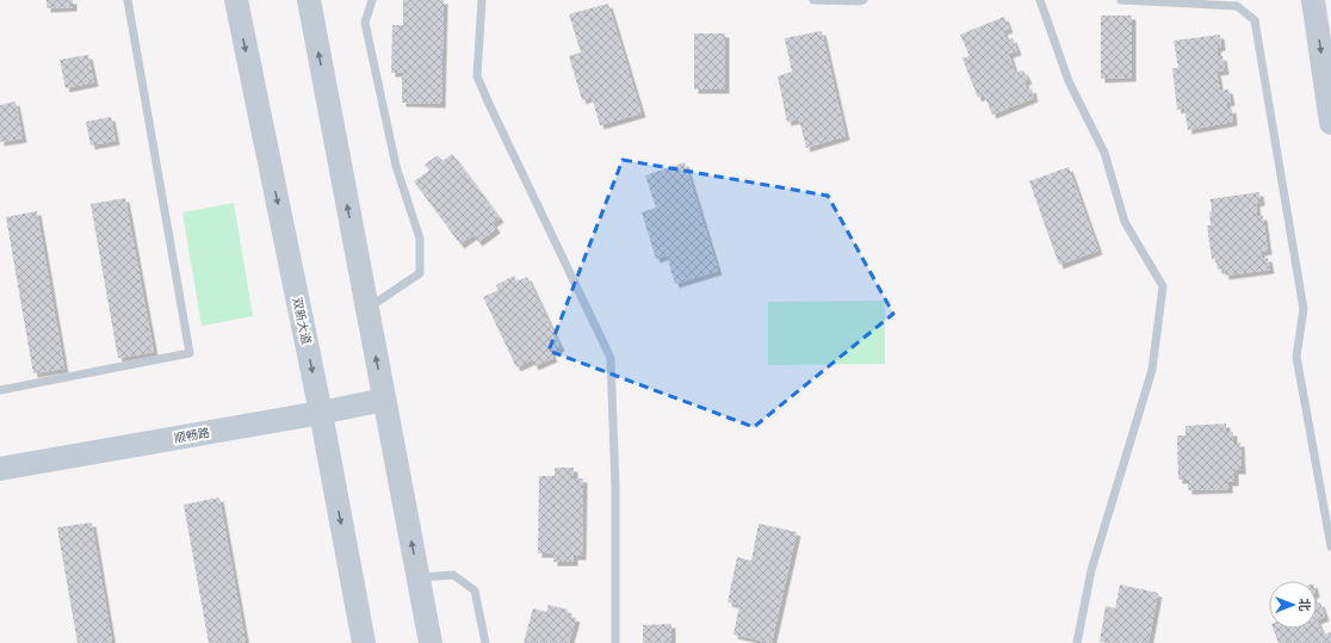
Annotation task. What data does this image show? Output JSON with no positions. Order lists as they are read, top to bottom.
{
  "streets": {
    "main road": ["双新大道", "顺畅路"]
  },
  "crossings": [
    ["双新大道", "顺畅路"]
  ],
  "north": "right"
}
